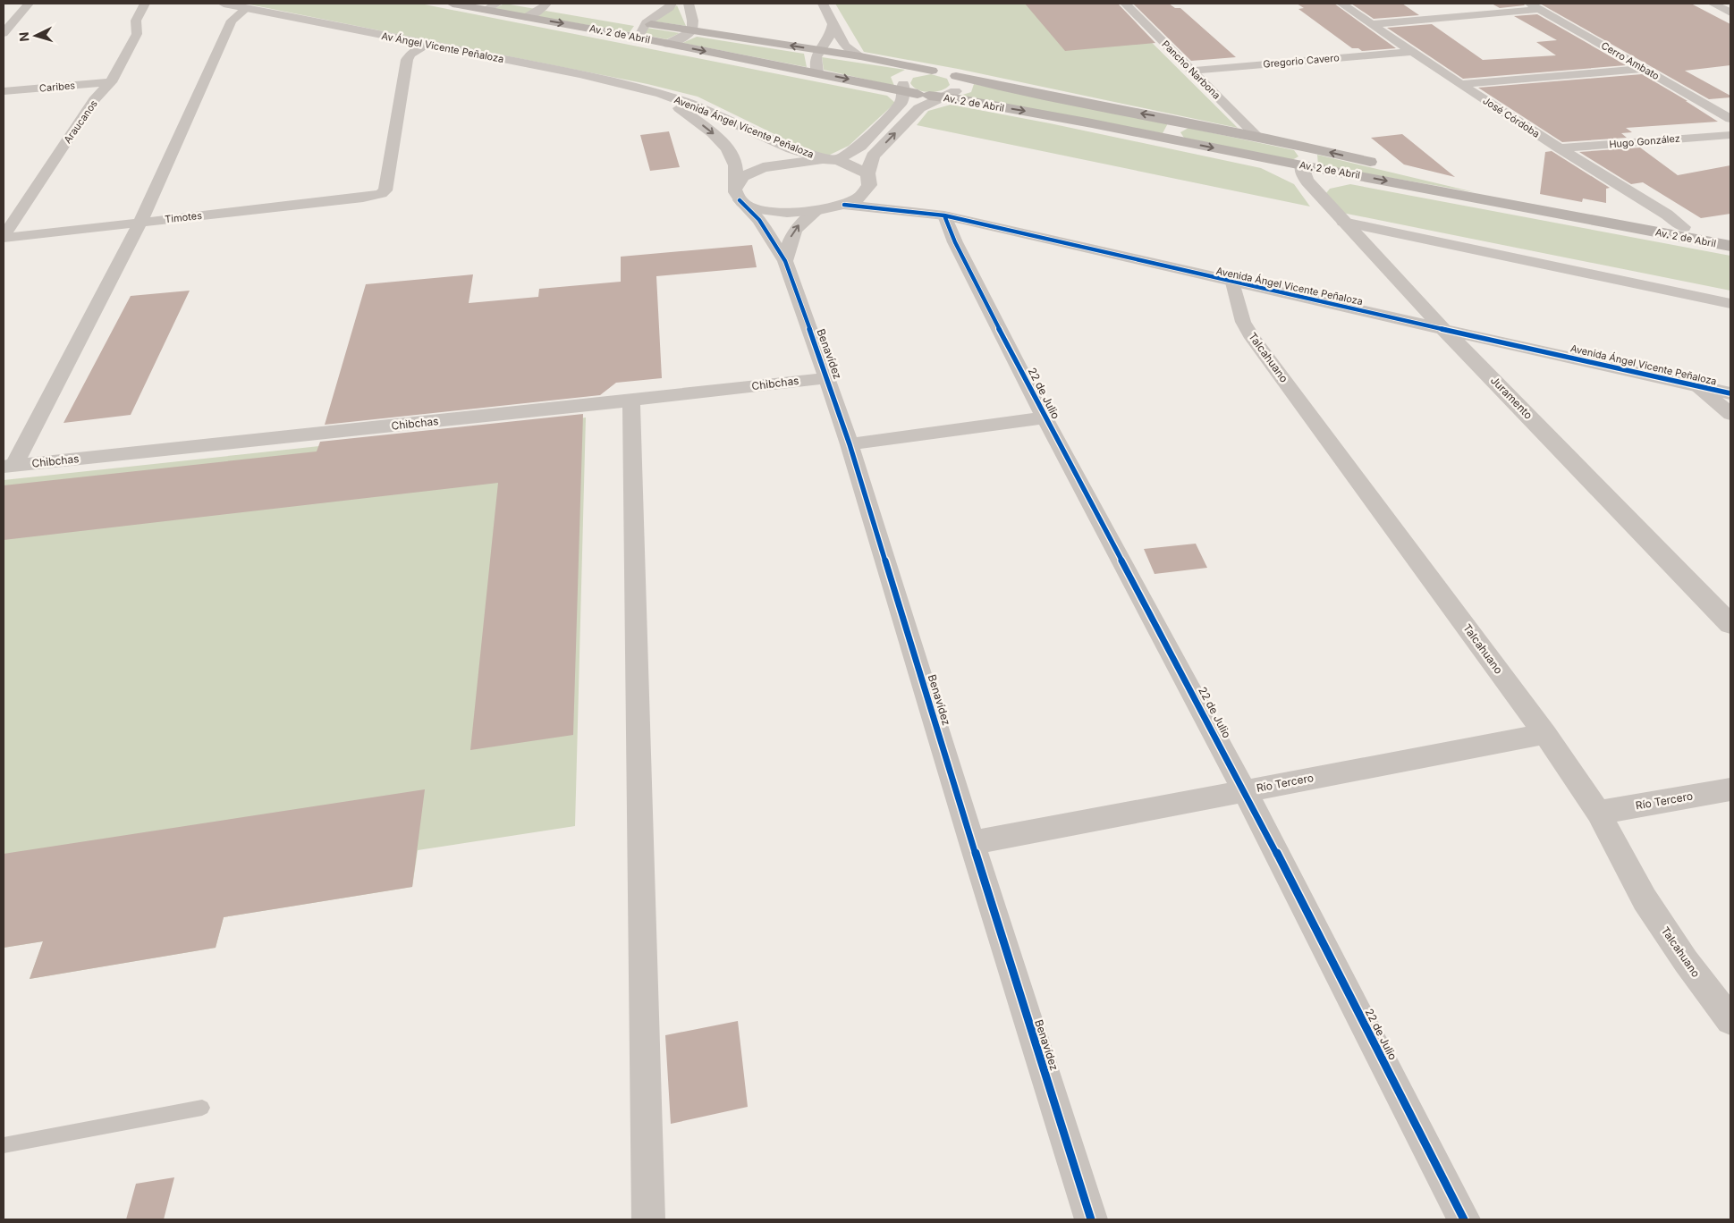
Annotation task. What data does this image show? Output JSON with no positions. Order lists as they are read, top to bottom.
{
  "streets": {
    "main road": ["Av. 2 de Abril"],
    "street": [
      "Av Ángel Vicente Peñaloza",
      "Gregorio Cavero",
      "Cerro Ambato",
      "Pancho Narbona",
      "Caribes",
      "José Córdoba",
      "Araucanos",
      "Avenida Ángel Vicente Peñaloza",
      "Hugo González",
      "Timotes",
      "Benavídez",
      "Talcahuano",
      "Chibchas",
      "22 de Julio",
      "Juramento",
      "Río Tercero"
    ]
  },
  "crossings": [
    ["Av. 2 de Abril", "Pancho Narbona"],
    ["Av. 2 de Abril", "José Córdoba"],
    ["Av. 2 de Abril", "Juramento"],
    ["Av Ángel Vicente Peñaloza", "Avenida Ángel Vicente Peñaloza"],
    ["Av Ángel Vicente Peñaloza", "Timotes"],
    ["Gregorio Cavero", "Pancho Narbona"],
    ["Gregorio Cavero", "José Córdoba"],
    ["Caribes", "Araucanos"],
    ["José Córdoba", "Hugo González"],
    ["Araucanos", "Timotes"],
    ["Avenida Ángel Vicente Peñaloza", "Benavídez"],
    ["Avenida Ángel Vicente Peñaloza", "Talcahuano"],
    ["Avenida Ángel Vicente Peñaloza", "22 de Julio"],
    ["Avenida Ángel Vicente Peñaloza", "Juramento"],
    ["Benavídez", "Chibchas"],
    ["Benavídez", "Río Tercero"],
    ["Talcahuano", "Río Tercero"],
    ["22 de Julio", "Río Tercero"]
  ],
  "north": "left"
}
